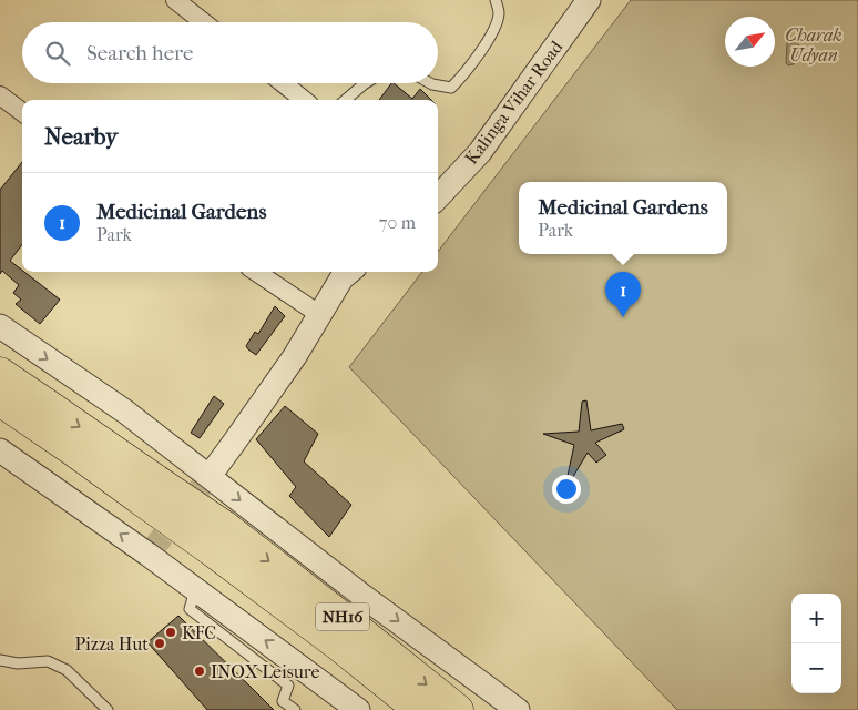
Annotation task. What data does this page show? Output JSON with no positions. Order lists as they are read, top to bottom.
{
  "streets": {
    "highway": ["NH16"],
    "street": ["Kalinga Vihar Road"]
  },
  "parks": ["Charak Udyan"],
  "places": ["KFC", "Pizza Hut", "INOX Leisure"],
  "north": "top right",
  "page": {
    "search": "Search here",
    "heading": "Nearby",
    "list": [
      {
        "mark": "1",
        "name": "Medicinal Gardens",
        "note": "Park",
        "value": "70 m"
      }
    ],
    "popup": ["Medicinal Gardens", "Park"],
    "pins": "1",
    "map_buttons": ["+", "−"]
  }
}
